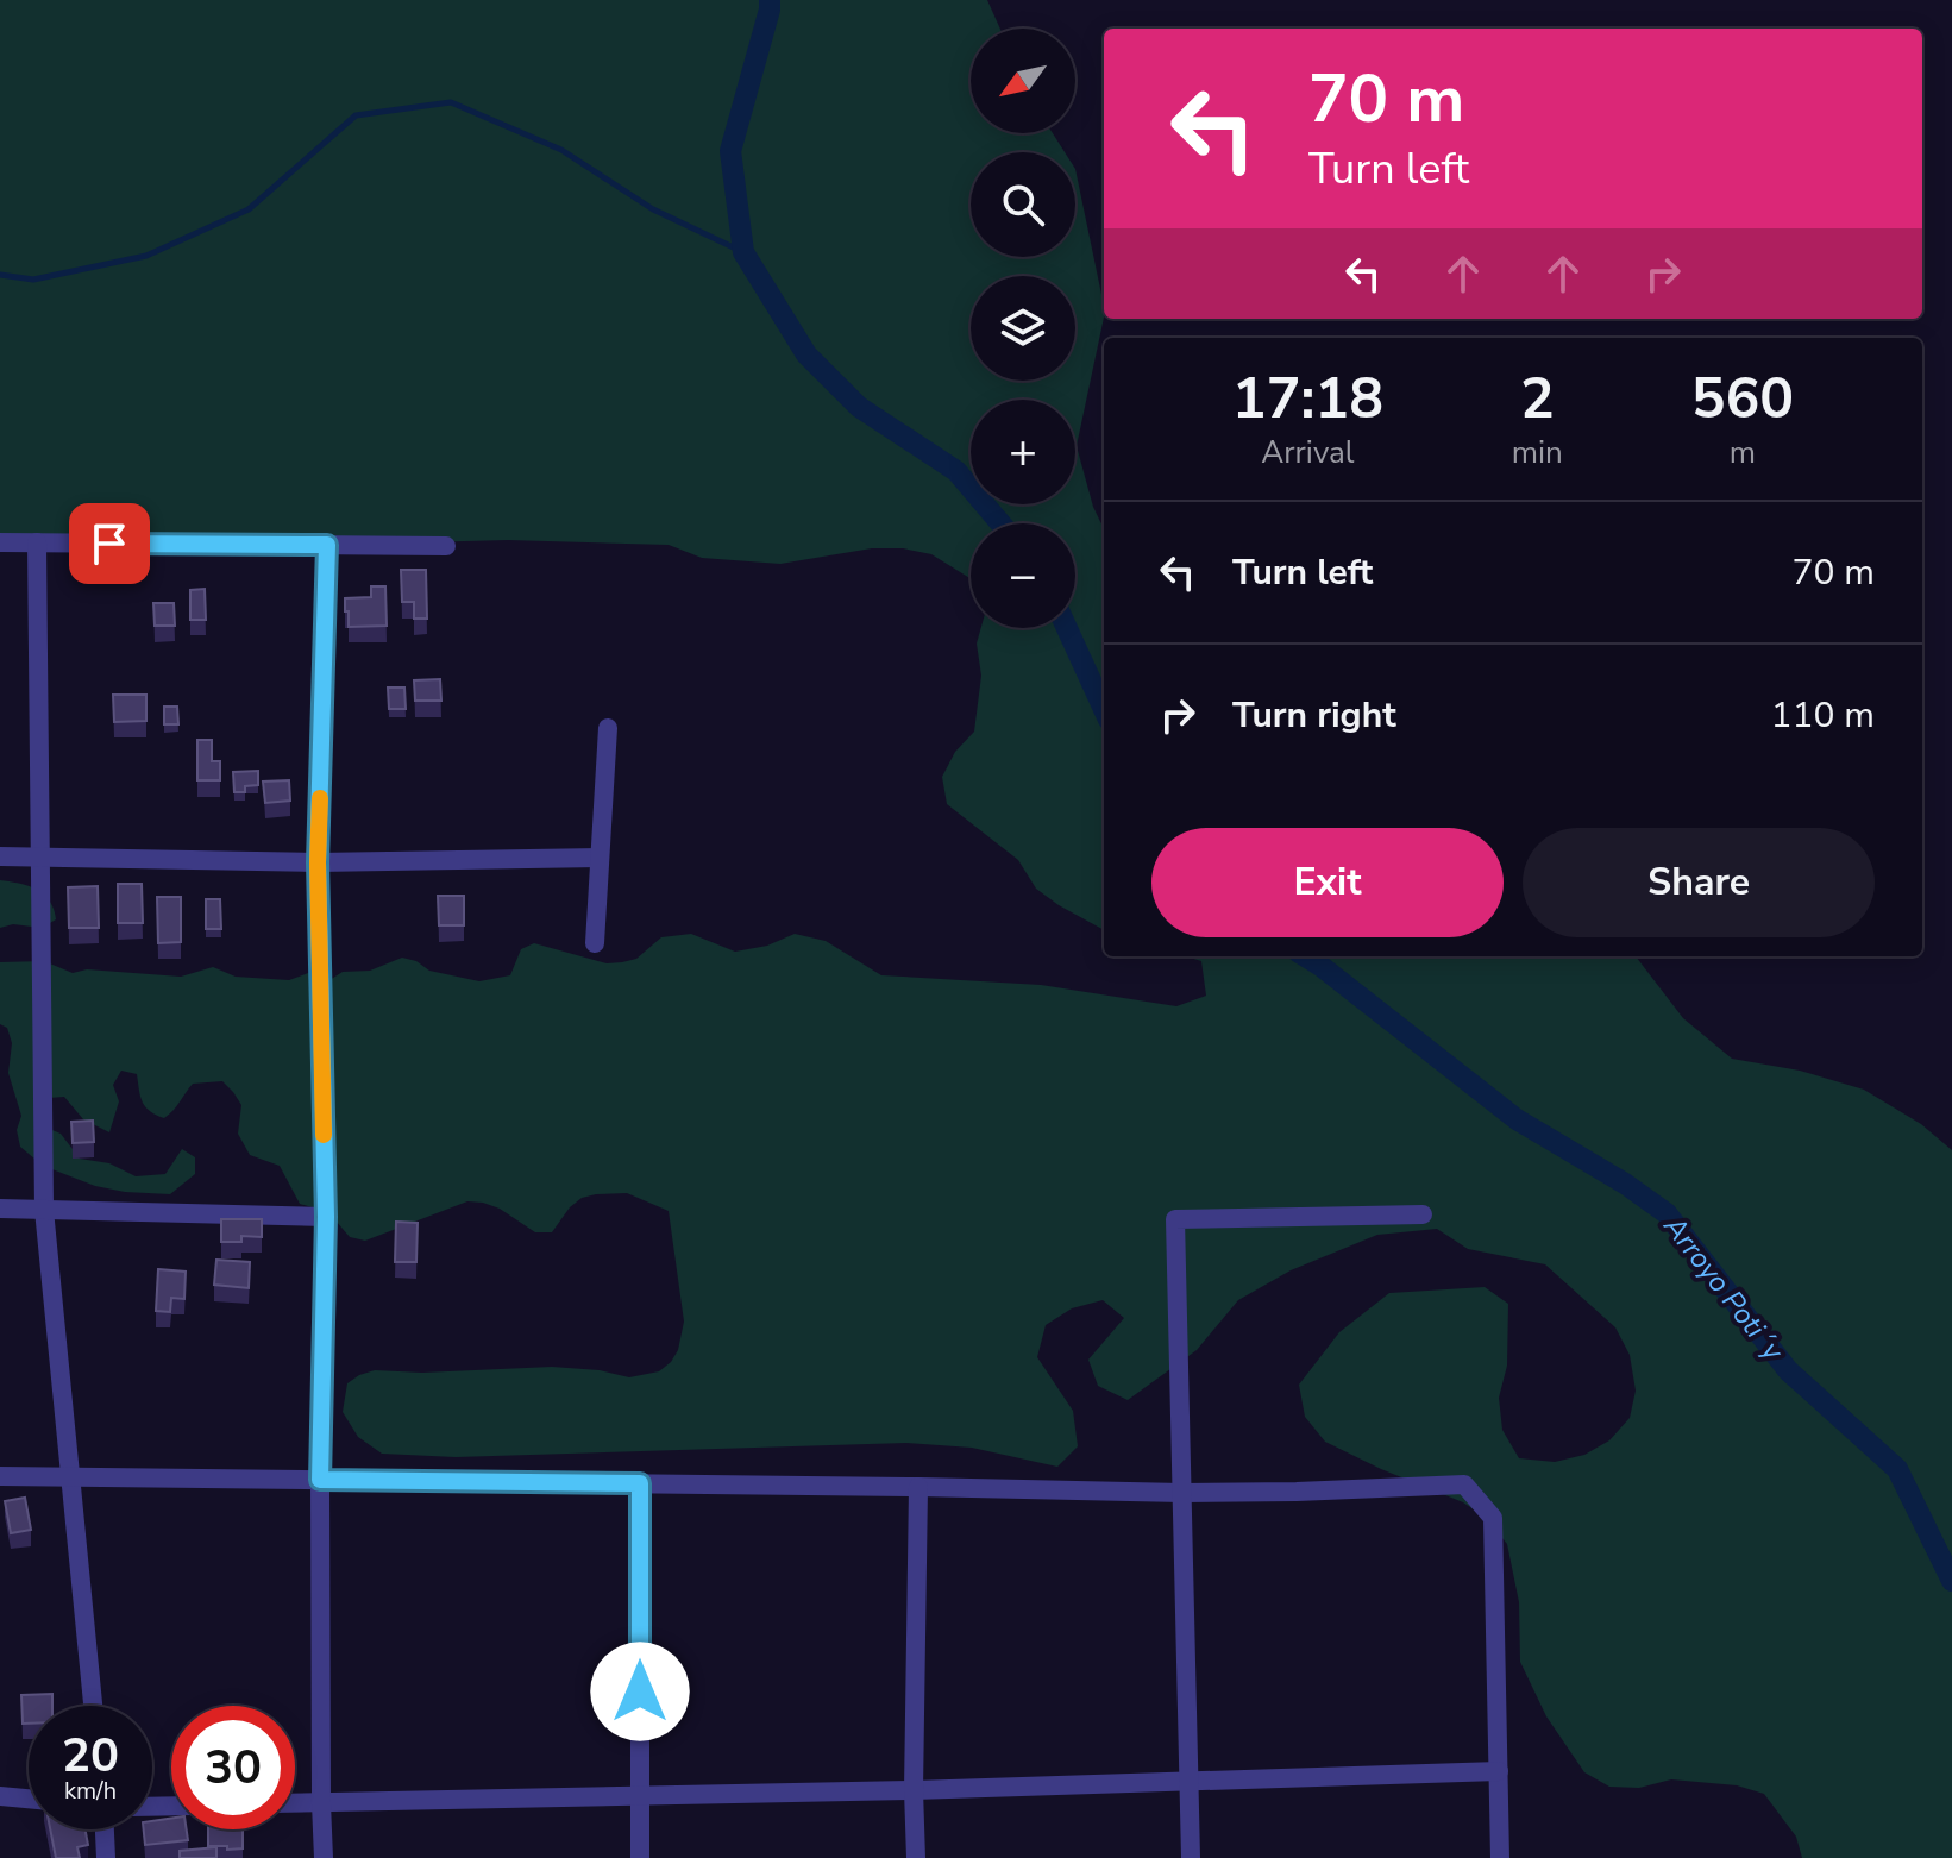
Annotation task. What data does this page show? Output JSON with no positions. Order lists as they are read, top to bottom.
{
  "water": ["Arroyo Poti´y"],
  "north": "bottom left",
  "page": {
    "map_buttons": ["+", "−"],
    "turn": ["70 m", "Turn left"],
    "eta": [
      "17:18",
      "Arrival",
      "2",
      "min",
      "560",
      "m"
    ],
    "list": [
      {
        "name": "Turn left",
        "value": "70 m"
      },
      {
        "name": "Turn right",
        "value": "110 m"
      }
    ],
    "buttons": ["Exit", "Share"],
    "speed": "20 km/h",
    "limit": "30"
  }
}
